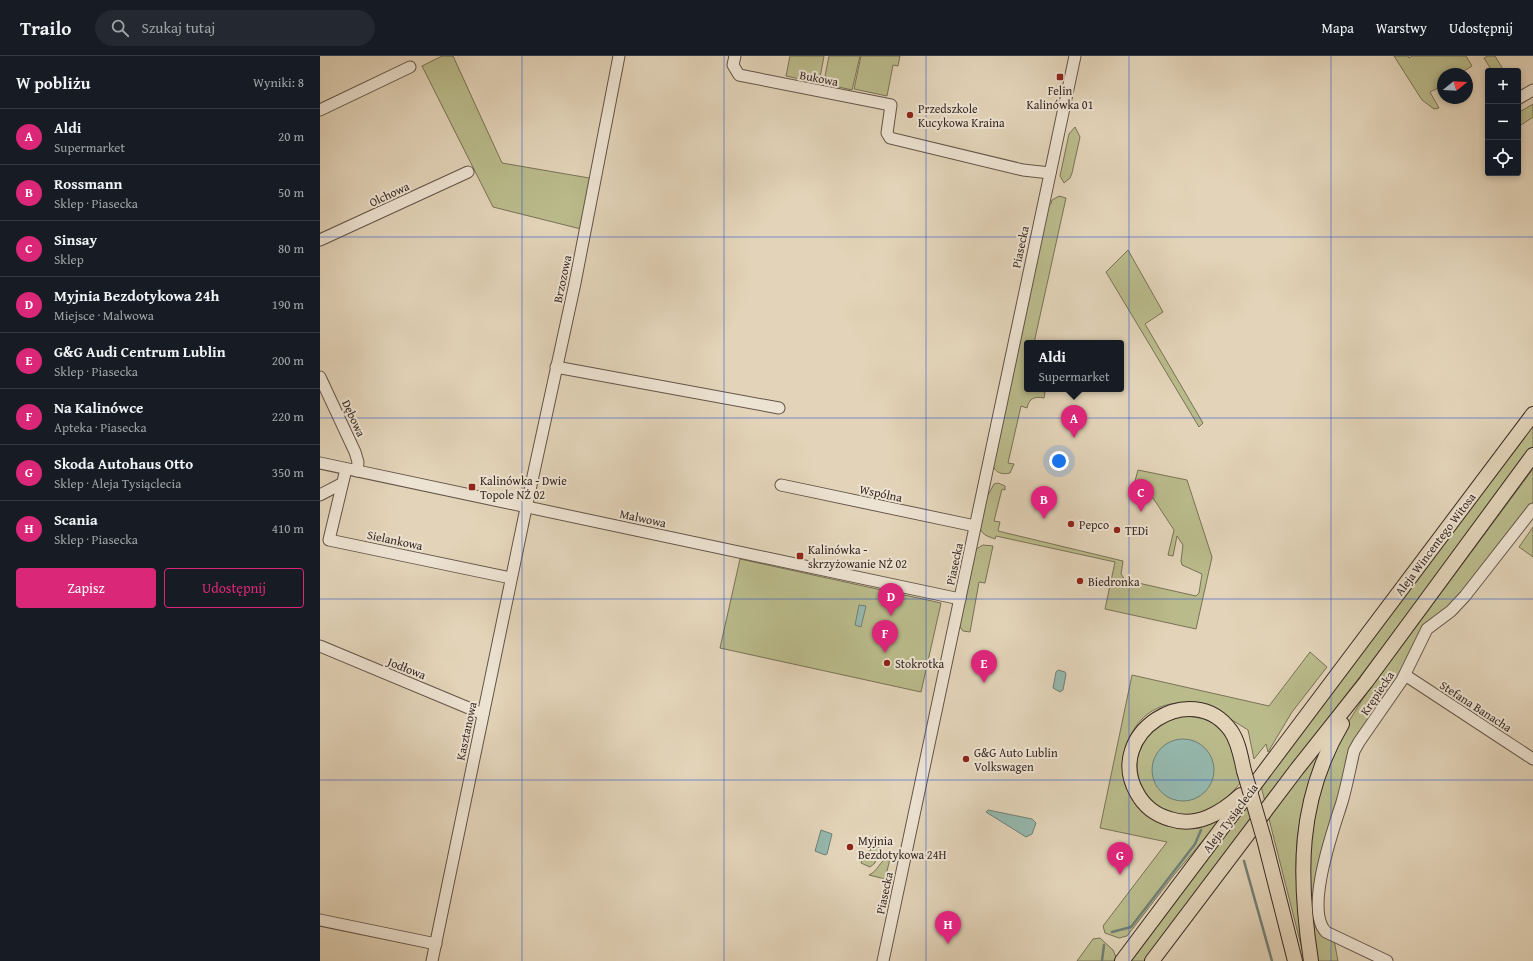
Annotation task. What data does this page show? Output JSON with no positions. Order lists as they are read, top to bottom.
{
  "streets": {
    "main road": ["Aleja Wincentego Witosa", "Aleja Tysiąclecia"],
    "street": [
      "Bukowa",
      "Olchowa",
      "Piasecka",
      "Brzozowa",
      "Dębowa",
      "Wspólna",
      "Malwowa",
      "Sielankowa",
      "Jodłowa",
      "Krępiecka",
      "Stefana Banacha",
      "Kasztanowa"
    ]
  },
  "crossings": [
    ["Bukowa", "Piasecka"],
    ["Piasecka", "Wspólna"],
    ["Piasecka", "Malwowa"],
    ["Brzozowa", "Malwowa"],
    ["Brzozowa", "Kasztanowa"],
    ["Dębowa", "Malwowa"],
    ["Malwowa", "Kasztanowa"],
    ["Sielankowa", "Kasztanowa"],
    ["Aleja Wincentego Witosa", "Aleja Tysiąclecia"],
    ["Jodłowa", "Kasztanowa"],
    ["Krępiecka", "Stefana Banacha"]
  ],
  "places": {
    "transit": ["Felin Kalinówka 01", "Kalinówka - Dwie Topole NŻ 02", "Kalinówka - skrzyżowanie NŻ 02"],
    "other": [
      "Przedszkole Kucykowa Kraina",
      "Pepco",
      "TEDi",
      "Biedronka",
      "Stokrotka",
      "G&G Auto Lublin Volkswagen",
      "Myjnia Bezdotykowa 24H"
    ]
  },
  "north": "right",
  "page": {
    "header": "Trailo",
    "search": "Szukaj tutaj",
    "nav": ["Mapa", "Warstwy", "Udostępnij"],
    "heading": ["W pobliżu", "Wyniki: 8"],
    "map_buttons": ["+", "−"],
    "list": [
      {
        "mark": "A",
        "name": "Aldi",
        "note": "Supermarket",
        "value": "20 m"
      },
      {
        "mark": "B",
        "name": "Rossmann",
        "note": "Sklep · Piasecka",
        "value": "50 m"
      },
      {
        "mark": "C",
        "name": "Sinsay",
        "note": "Sklep",
        "value": "80 m"
      },
      {
        "mark": "D",
        "name": "Myjnia Bezdotykowa 24h",
        "note": "Miejsce · Malwowa",
        "value": "190 m"
      },
      {
        "mark": "E",
        "name": "G&G Audi Centrum Lublin",
        "note": "Sklep · Piasecka",
        "value": "200 m"
      },
      {
        "mark": "F",
        "name": "Na Kalinówce",
        "note": "Apteka · Piasecka",
        "value": "220 m"
      },
      {
        "mark": "G",
        "name": "Skoda Autohaus Otto",
        "note": "Sklep · Aleja Tysiąclecia",
        "value": "350 m"
      },
      {
        "mark": "H",
        "name": "Scania",
        "note": "Sklep · Piasecka",
        "value": "410 m"
      }
    ],
    "popup": ["Aldi", "Supermarket"],
    "pins": [
      "A",
      "C",
      "B",
      "D",
      "F",
      "E",
      "G",
      "H"
    ],
    "buttons": ["Zapisz", "Udostępnij"]
  }
}
